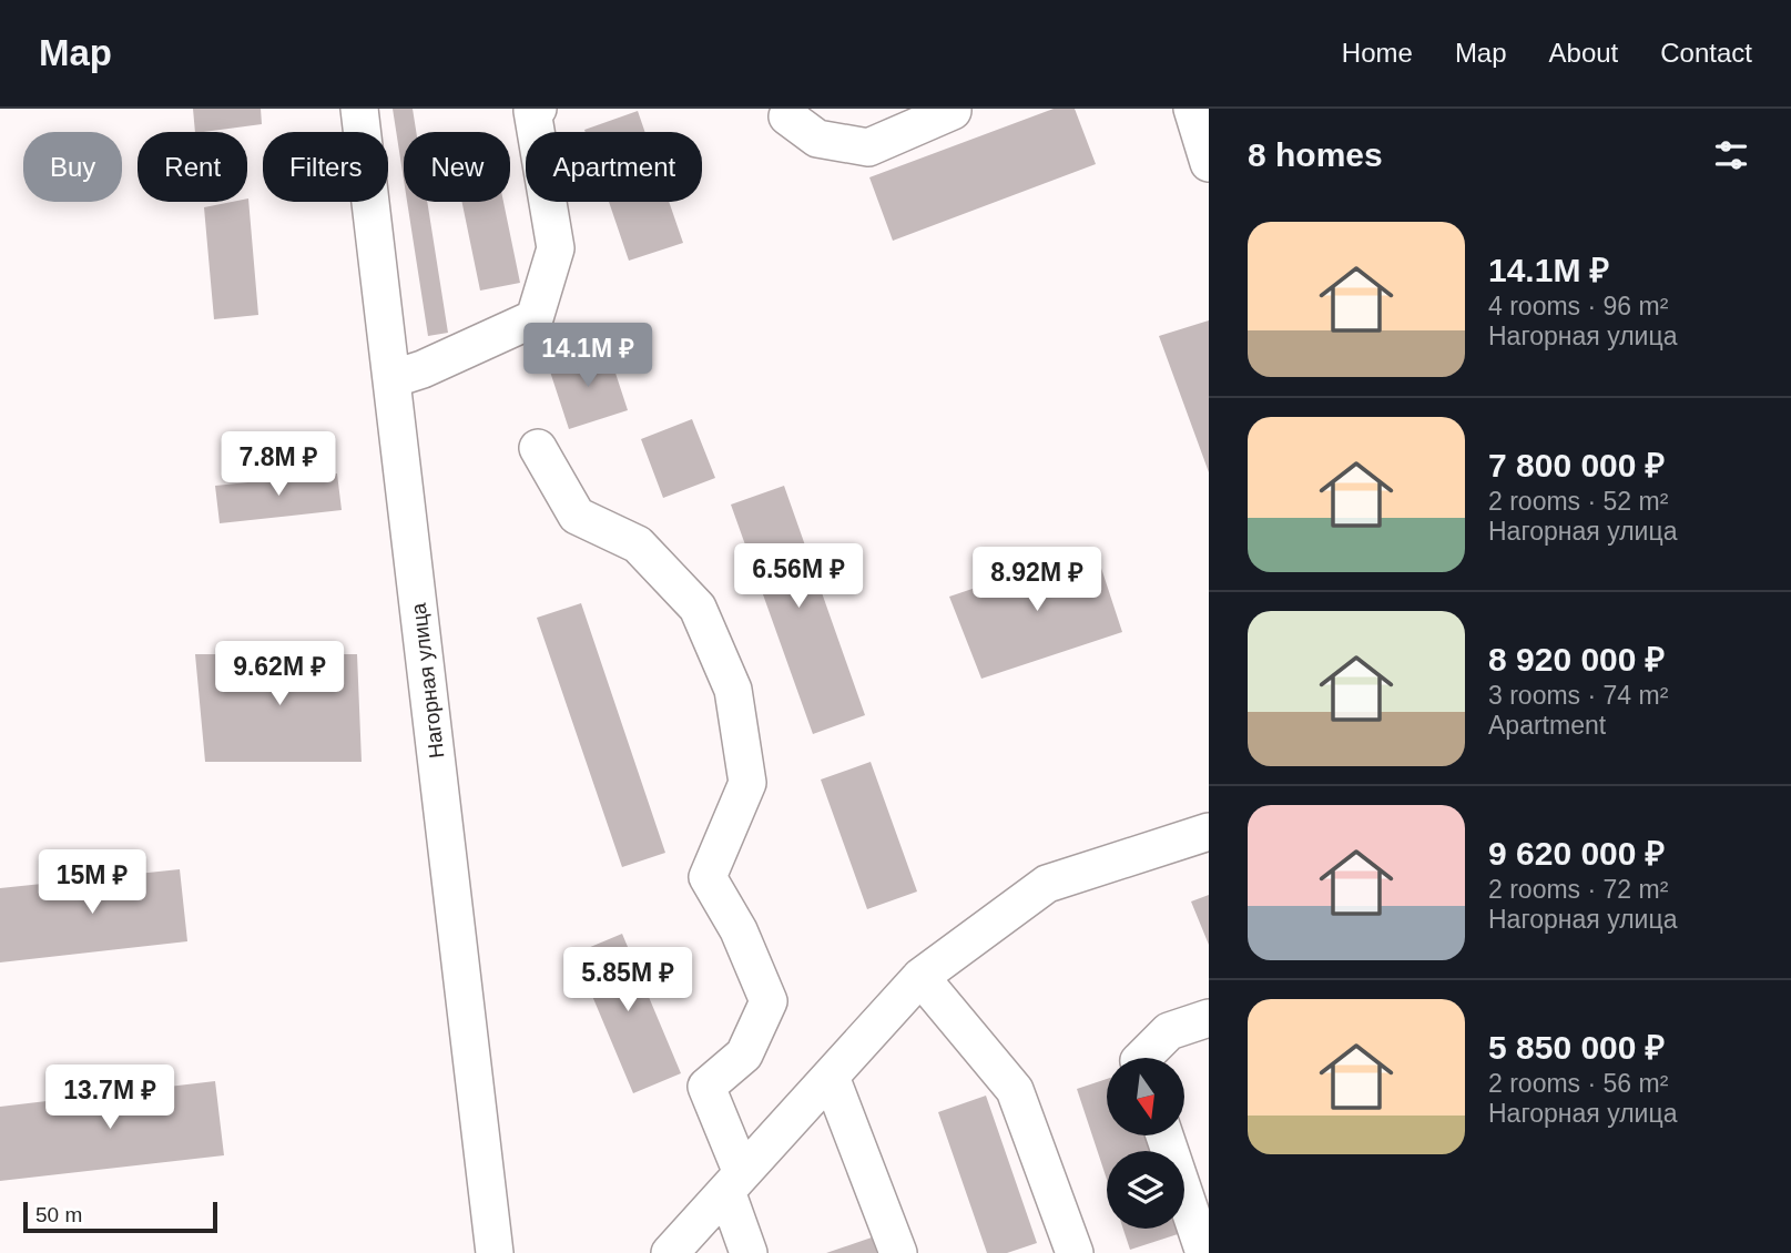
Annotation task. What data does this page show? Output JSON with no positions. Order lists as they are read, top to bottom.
{
  "streets": {
    "street": ["Нагорная улица"]
  },
  "scale_bar": "50 m",
  "north": "bottom",
  "page": {
    "header": "Map",
    "nav": [
      "Home",
      "Map",
      "About",
      "Contact"
    ],
    "heading": "8 homes",
    "chip": [
      "Buy",
      "Rent",
      "Filters",
      "New",
      "Apartment"
    ],
    "list": [
      {
        "name": "14.1M ₽",
        "note": "4 rooms · 96 m² · Нагорная улица"
      },
      {
        "name": "7 800 000 ₽",
        "note": "2 rooms · 52 m² · Нагорная улица"
      },
      {
        "name": "8 920 000 ₽",
        "note": "3 rooms · 74 m² · Apartment"
      },
      {
        "name": "9 620 000 ₽",
        "note": "2 rooms · 72 m² · Нагорная улица"
      },
      {
        "name": "5 850 000 ₽",
        "note": "2 rooms · 56 m² · Нагорная улица"
      }
    ],
    "price": [
      "14.1M ₽",
      "7.8M ₽",
      "6.56M ₽",
      "8.92M ₽",
      "9.62M ₽",
      "15M ₽",
      "5.85M ₽",
      "13.7M ₽"
    ],
    "scale": "50 m"
  }
}
